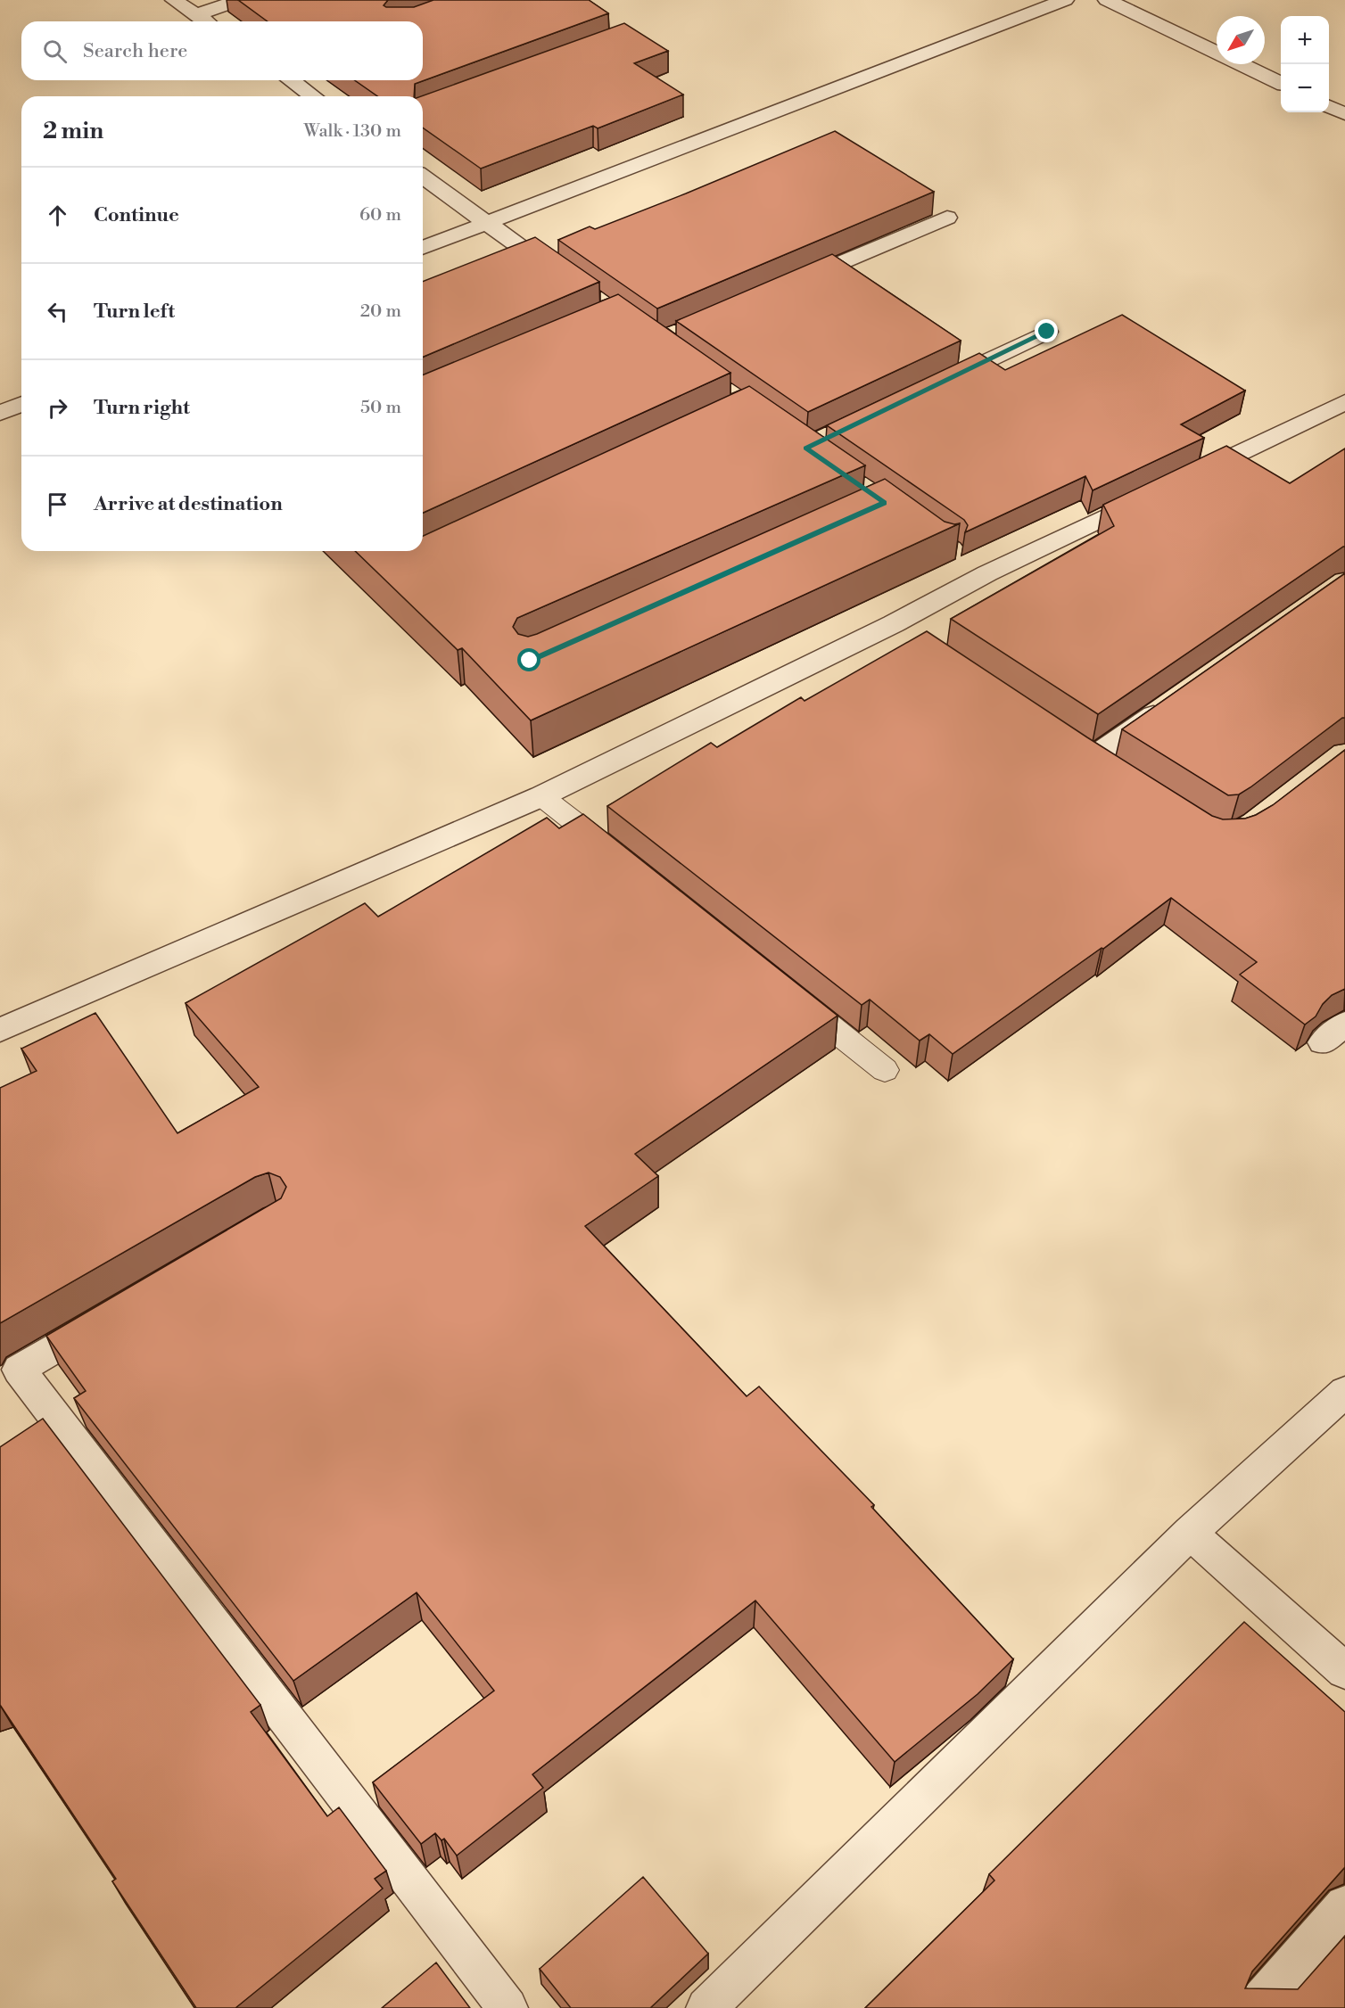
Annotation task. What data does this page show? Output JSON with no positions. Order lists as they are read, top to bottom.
{
  "north": "bottom left",
  "page": {
    "map_buttons": ["+", "−"],
    "search": "Search here",
    "heading": ["2 min", "Walk · 130 m"],
    "list": [
      ["Continue", "60 m"],
      ["Turn left", "20 m"],
      ["Turn right", "50 m"],
      "Arrive at destination"
    ]
  }
}
